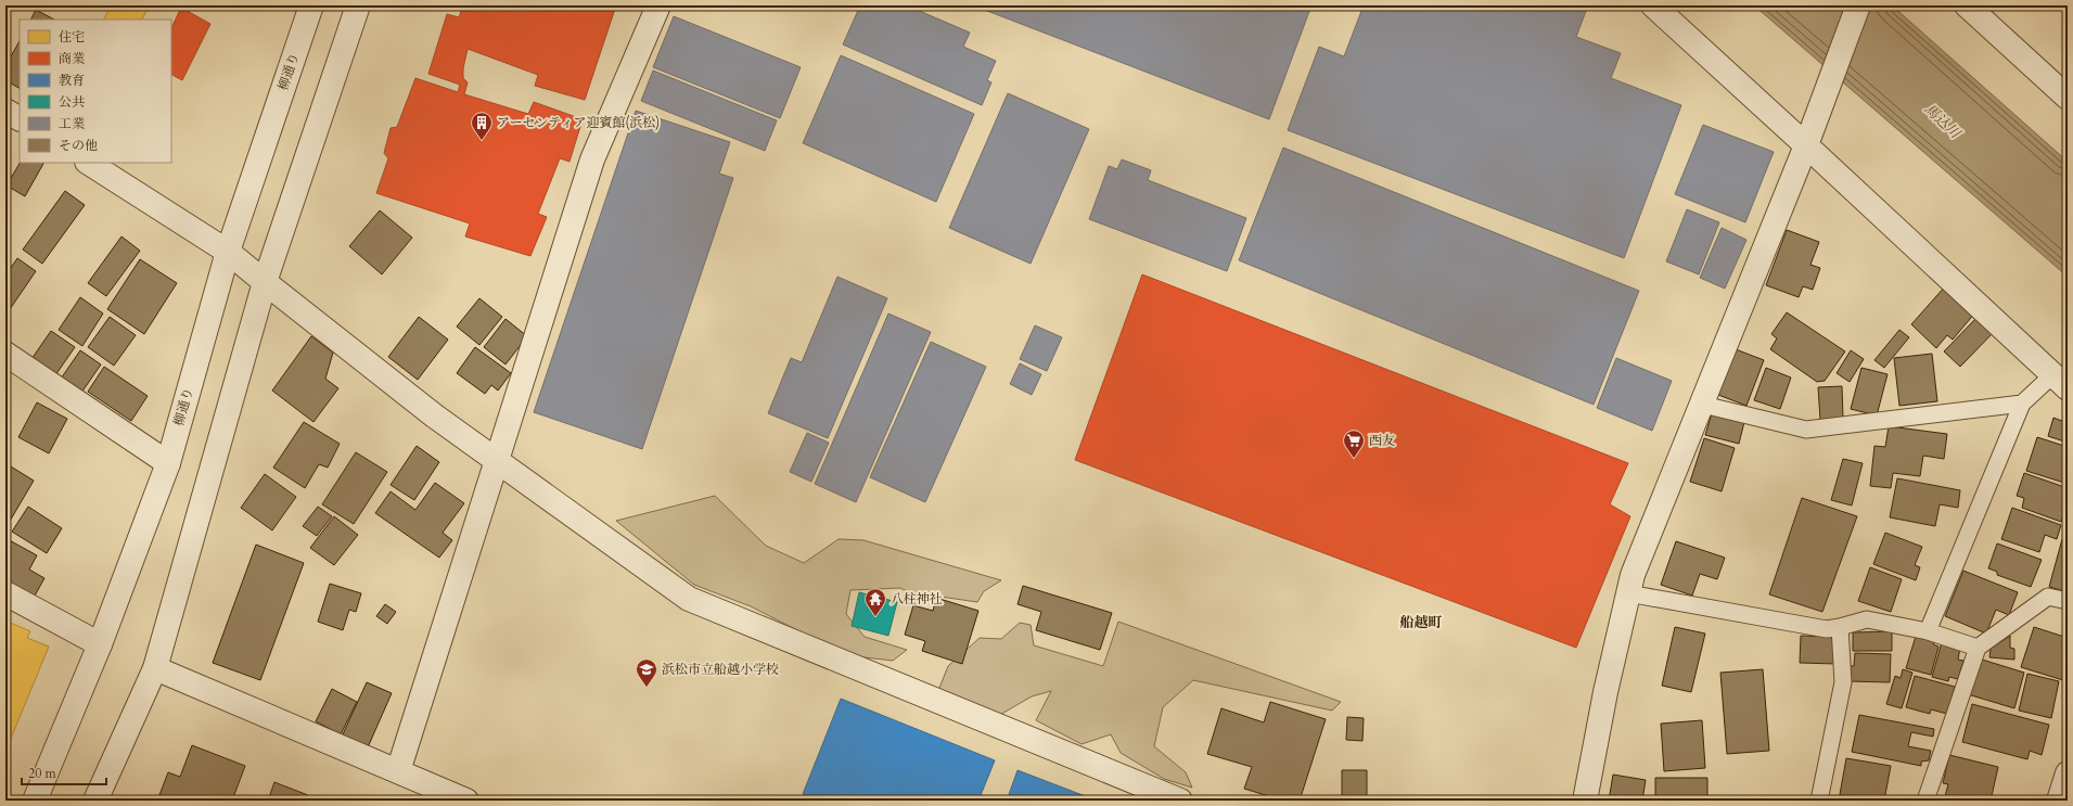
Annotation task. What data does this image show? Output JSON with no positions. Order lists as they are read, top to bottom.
{
  "streets": {
    "street": ["柳通り"]
  },
  "districts": ["船越町"],
  "water": ["馬込川"],
  "places": {
    "building": ["アーセンティア迎賓館(浜松)"],
    "supermarket": ["西友"],
    "temple": ["八柱神社"],
    "school or university": ["浜松市立船越小学校"]
  },
  "legend": [
    "住宅",
    "商業",
    "教育",
    "公共",
    "工業",
    "その他"
  ],
  "scale_bar": "20 m"
}
